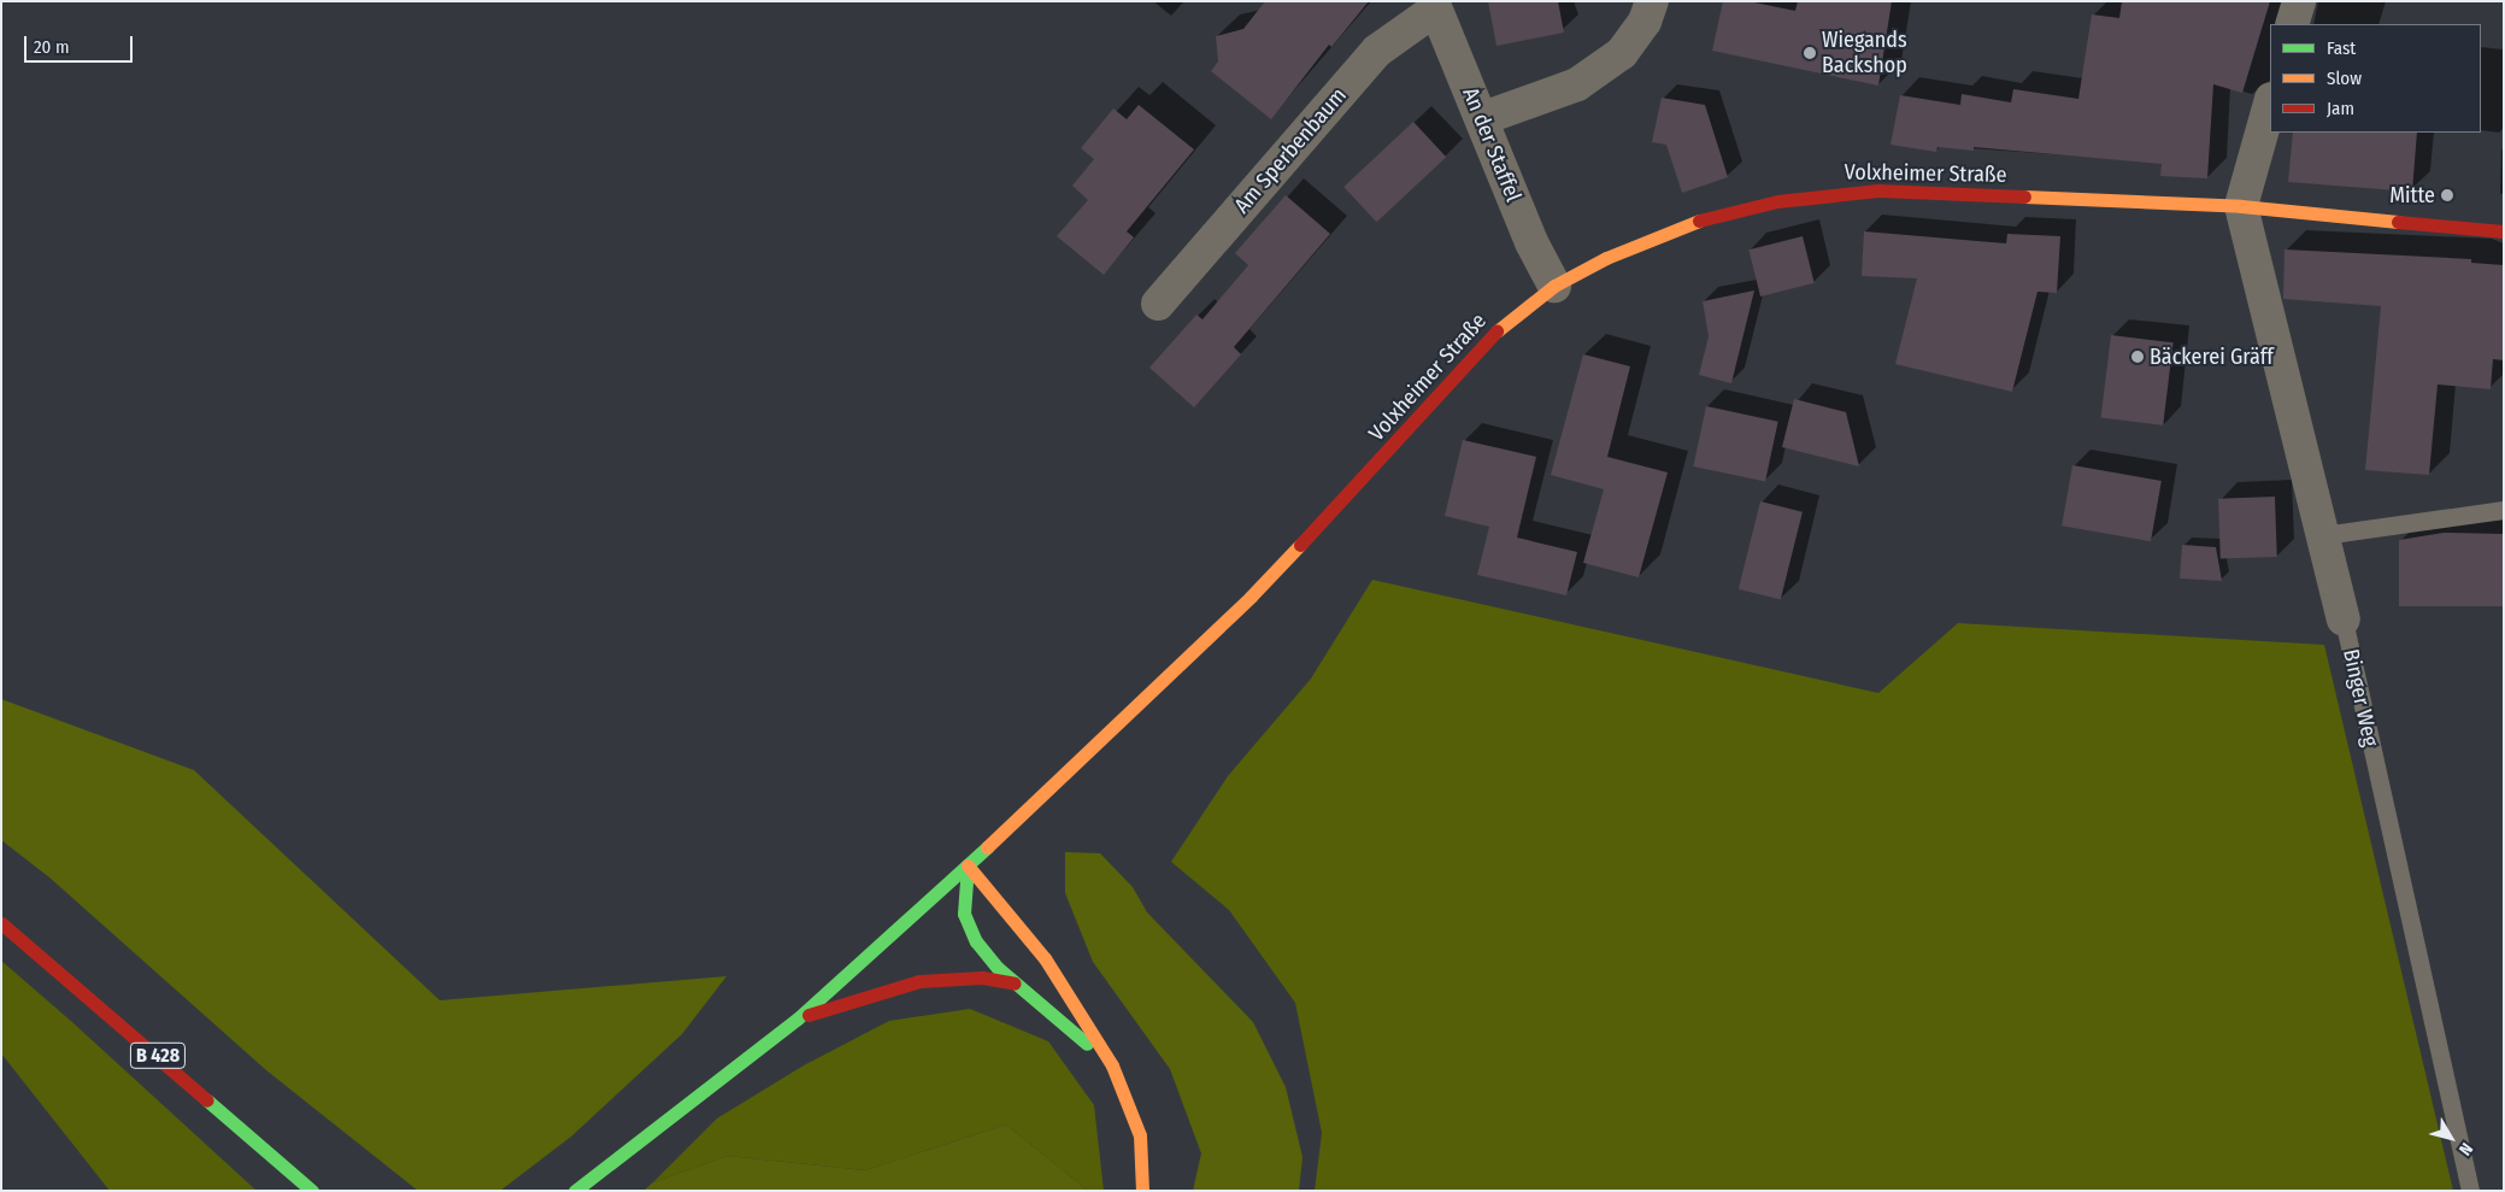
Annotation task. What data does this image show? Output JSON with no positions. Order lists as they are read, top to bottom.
{
  "streets": {
    "main road": ["Volxheimer Straße", "B 428"],
    "street": ["An der Staffel", "Am Sperbenbaum", "Binger Weg"]
  },
  "crossings": [
    ["An der Staffel", "Am Sperbenbaum"],
    ["An der Staffel", "Volxheimer Straße"],
    ["Volxheimer Straße", "Binger Weg"]
  ],
  "places": ["Wiegands Backshop", "Mitte", "Bäckerei Gräff"],
  "legend": ["Fast", "Slow", "Jam"],
  "scale_bar": "20 m",
  "north": "bottom right"
}
